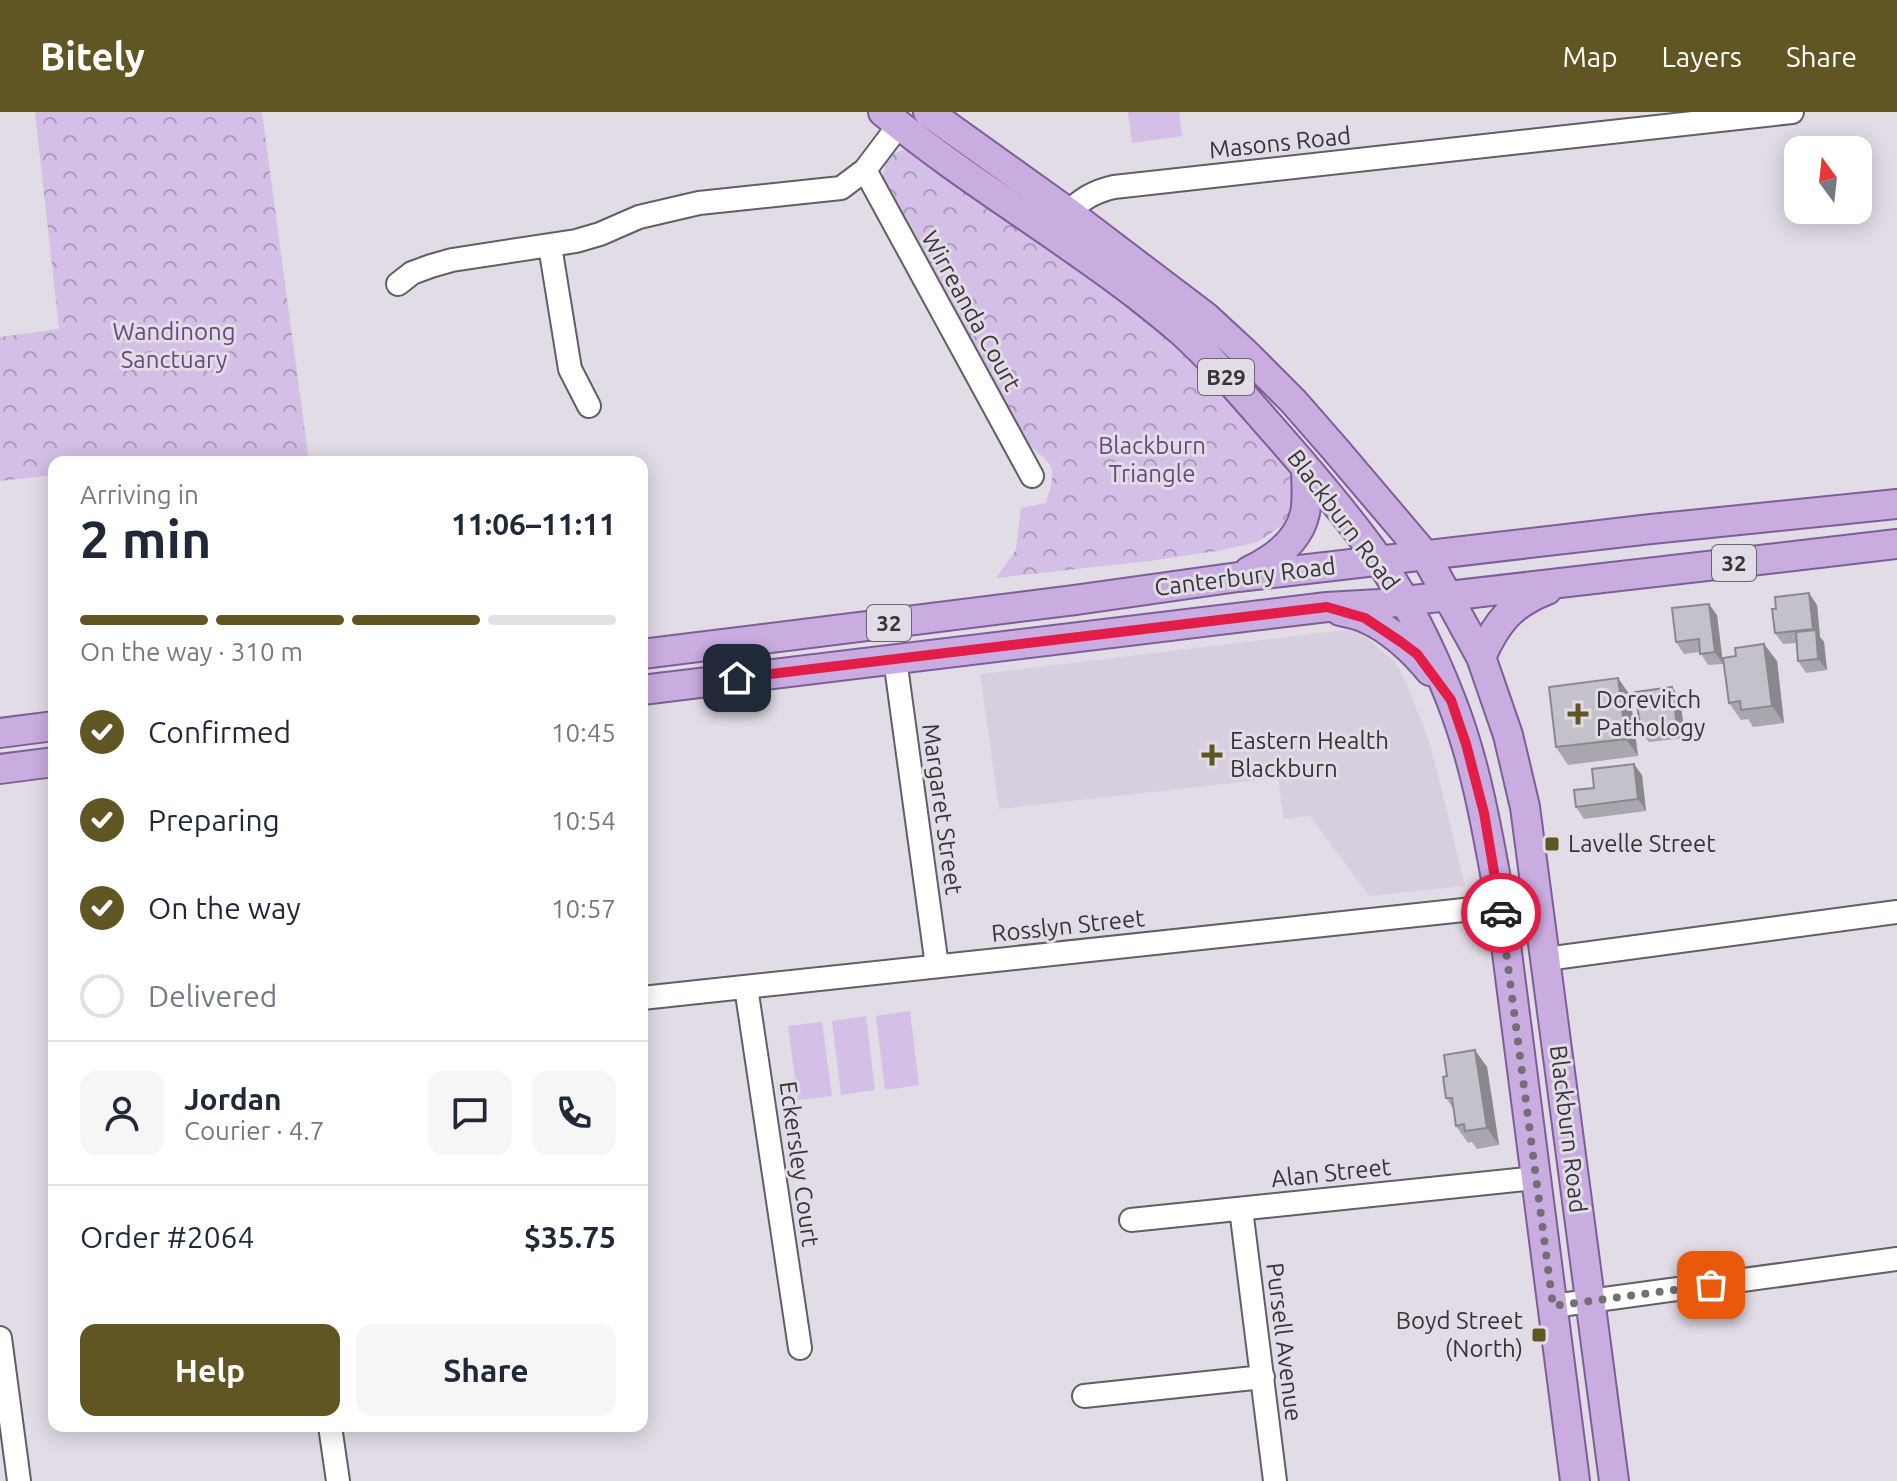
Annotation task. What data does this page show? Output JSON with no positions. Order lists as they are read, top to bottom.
{
  "streets": {
    "main road": [
      "B29",
      "Blackburn Road",
      "32",
      "Canterbury Road"
    ],
    "street": [
      "Masons Road",
      "Wirreanda Court",
      "Margaret Street",
      "Rosslyn Street",
      "Eckersley Court",
      "Alan Street",
      "Pursell Avenue"
    ]
  },
  "crossings": [
    ["Masons Road", "Blackburn Road"],
    ["Blackburn Road", "Canterbury Road"],
    ["Blackburn Road", "Rosslyn Street"],
    ["Blackburn Road", "Alan Street"],
    ["Canterbury Road", "Margaret Street"],
    ["Margaret Street", "Rosslyn Street"],
    ["Rosslyn Street", "Eckersley Court"],
    ["Alan Street", "Pursell Avenue"]
  ],
  "parks": ["Wandinong Sanctuary", "Blackburn Triangle"],
  "places": {
    "health": ["Dorevitch Pathology", "Eastern Health Blackburn"],
    "transit": ["Lavelle Street", "Boyd Street (North)"]
  },
  "north": "top",
  "page": {
    "header": "Bitely",
    "nav": ["Map", "Layers", "Share"],
    "heading": ["2 min", "Arriving in", "11:06–11:11"],
    "panel": [
      "Jordan",
      "Courier · 4.7",
      "Order #2064",
      "$35.75"
    ],
    "bar": "On the way · 310 m",
    "list": [
      ["Confirmed", "10:45"],
      ["Preparing", "10:54"],
      ["On the way", "10:57"],
      "Delivered"
    ],
    "buttons": ["Help", "Share"]
  }
}
